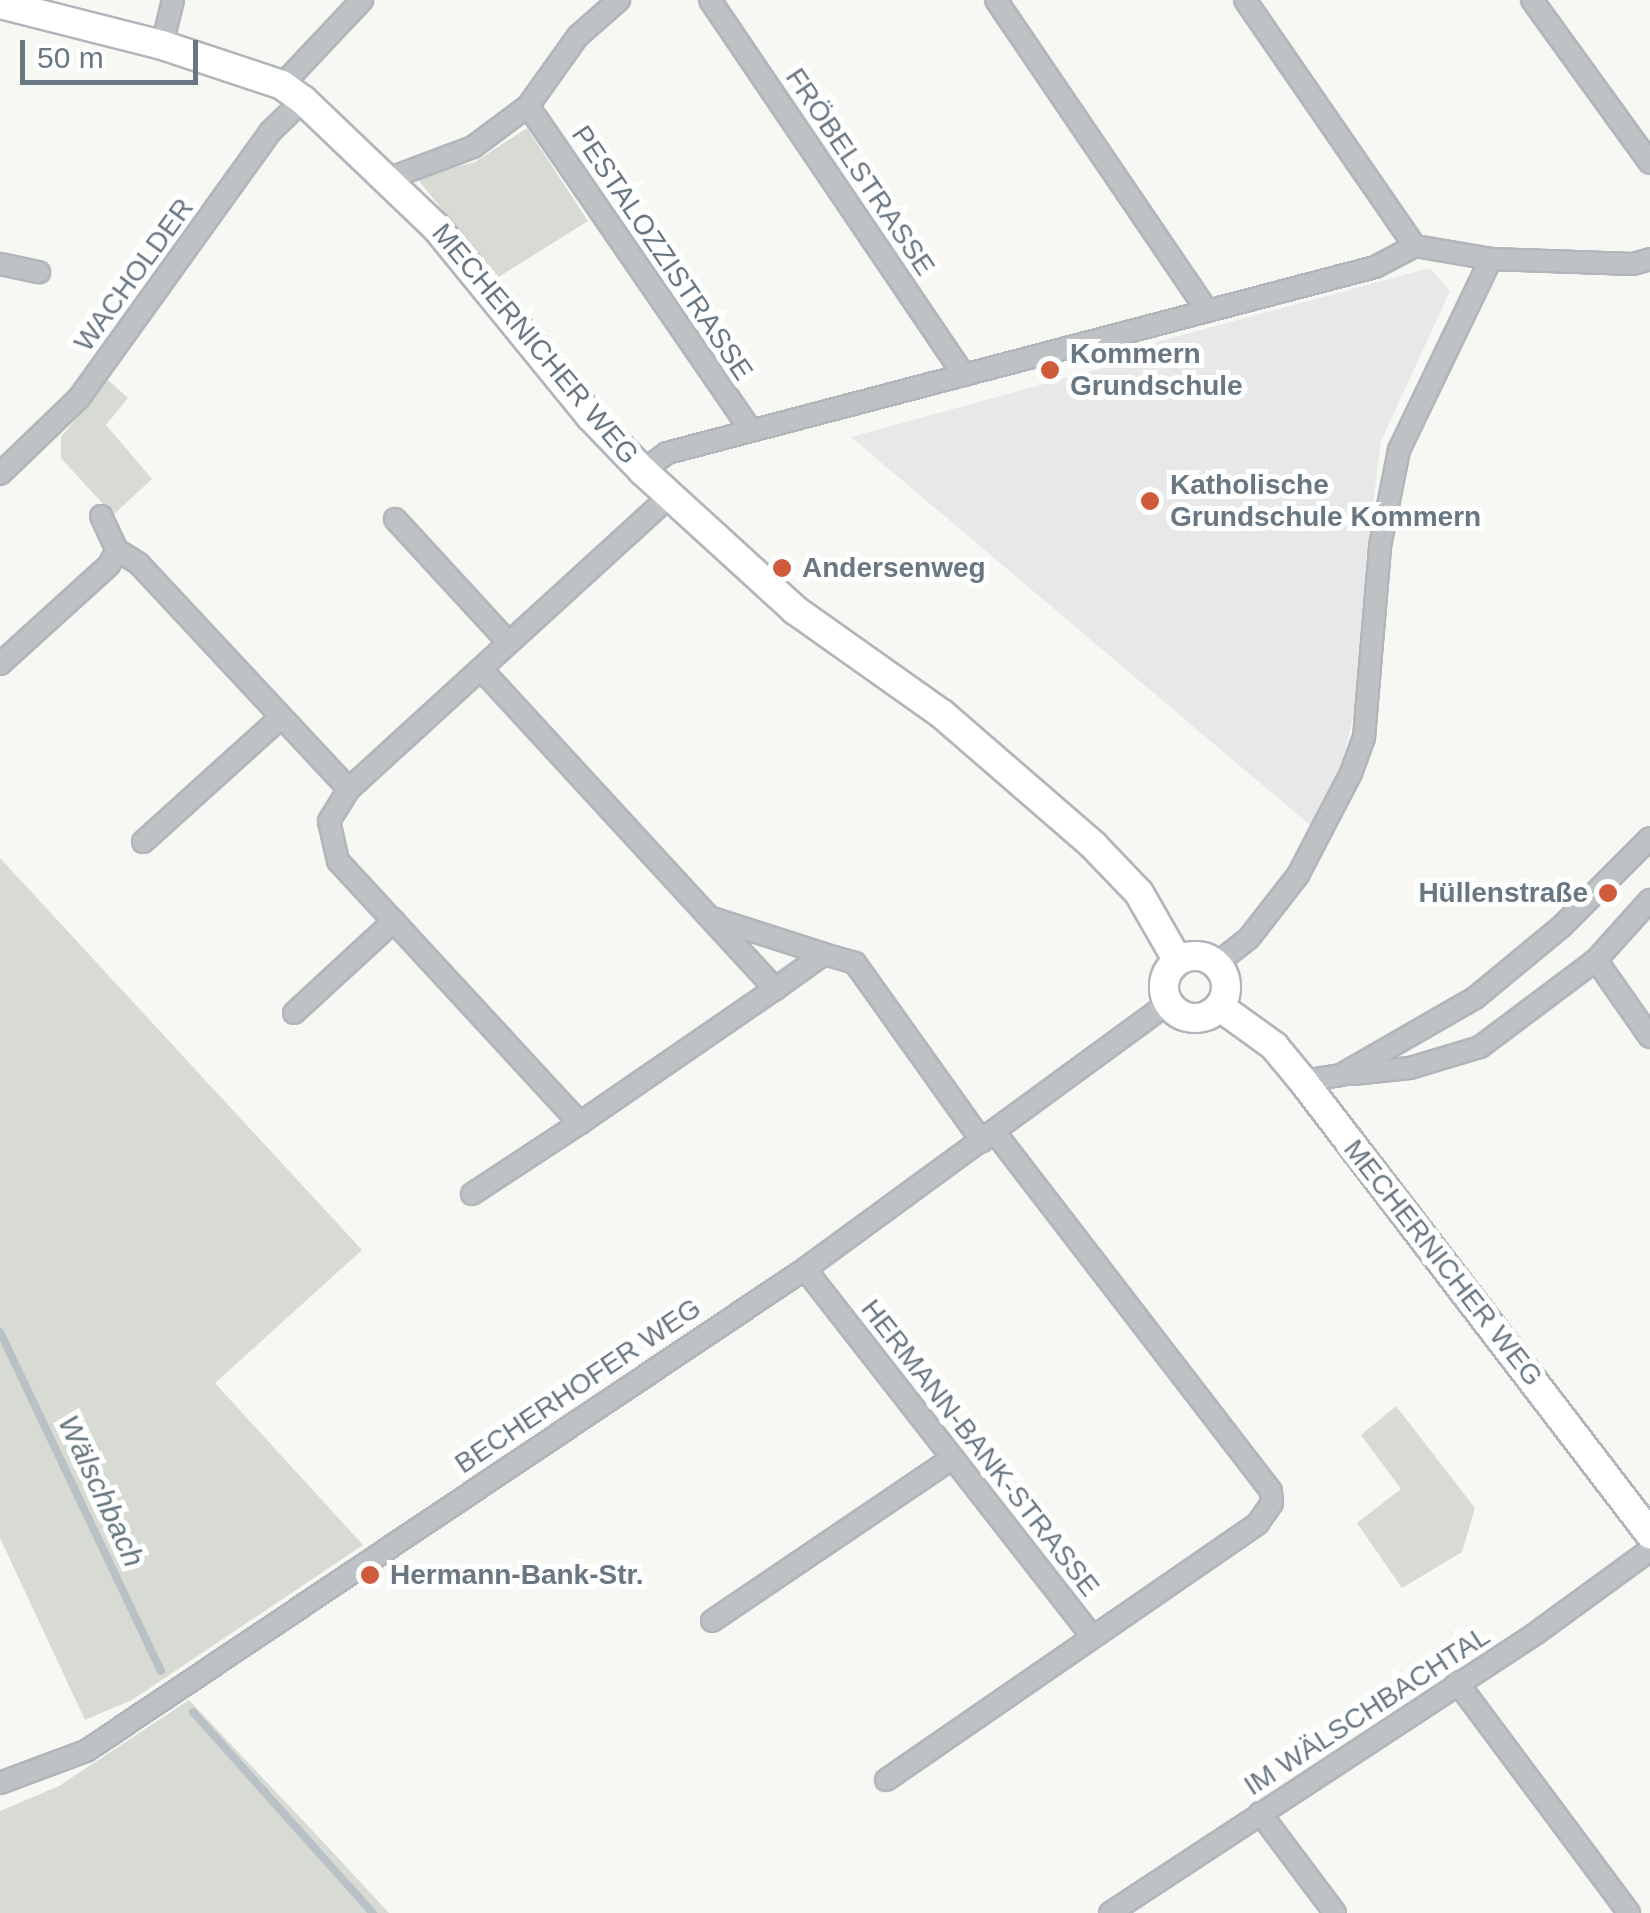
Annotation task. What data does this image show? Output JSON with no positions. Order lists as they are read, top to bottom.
{
  "streets": {
    "street": [
      "FRÖBELSTRASSE",
      "PESTALOZZISTRASSE",
      "WACHOLDER",
      "MECHERNICHER WEG",
      "BECHERHOFER WEG",
      "HERMANN-BANK-STRASSE",
      "IM WÄLSCHBACHTAL"
    ]
  },
  "crossings": [
    ["WACHOLDER", "MECHERNICHER WEG"],
    ["MECHERNICHER WEG", "BECHERHOFER WEG"],
    ["BECHERHOFER WEG", "HERMANN-BANK-STRASSE"]
  ],
  "water": ["Wälschbach"],
  "places": [
    "Kommern Grundschule",
    "Katholische Grundschule Kommern",
    "Andersenweg",
    "Hüllenstraße",
    "Hermann-Bank-Str."
  ],
  "scale_bar": "50 m"
}
